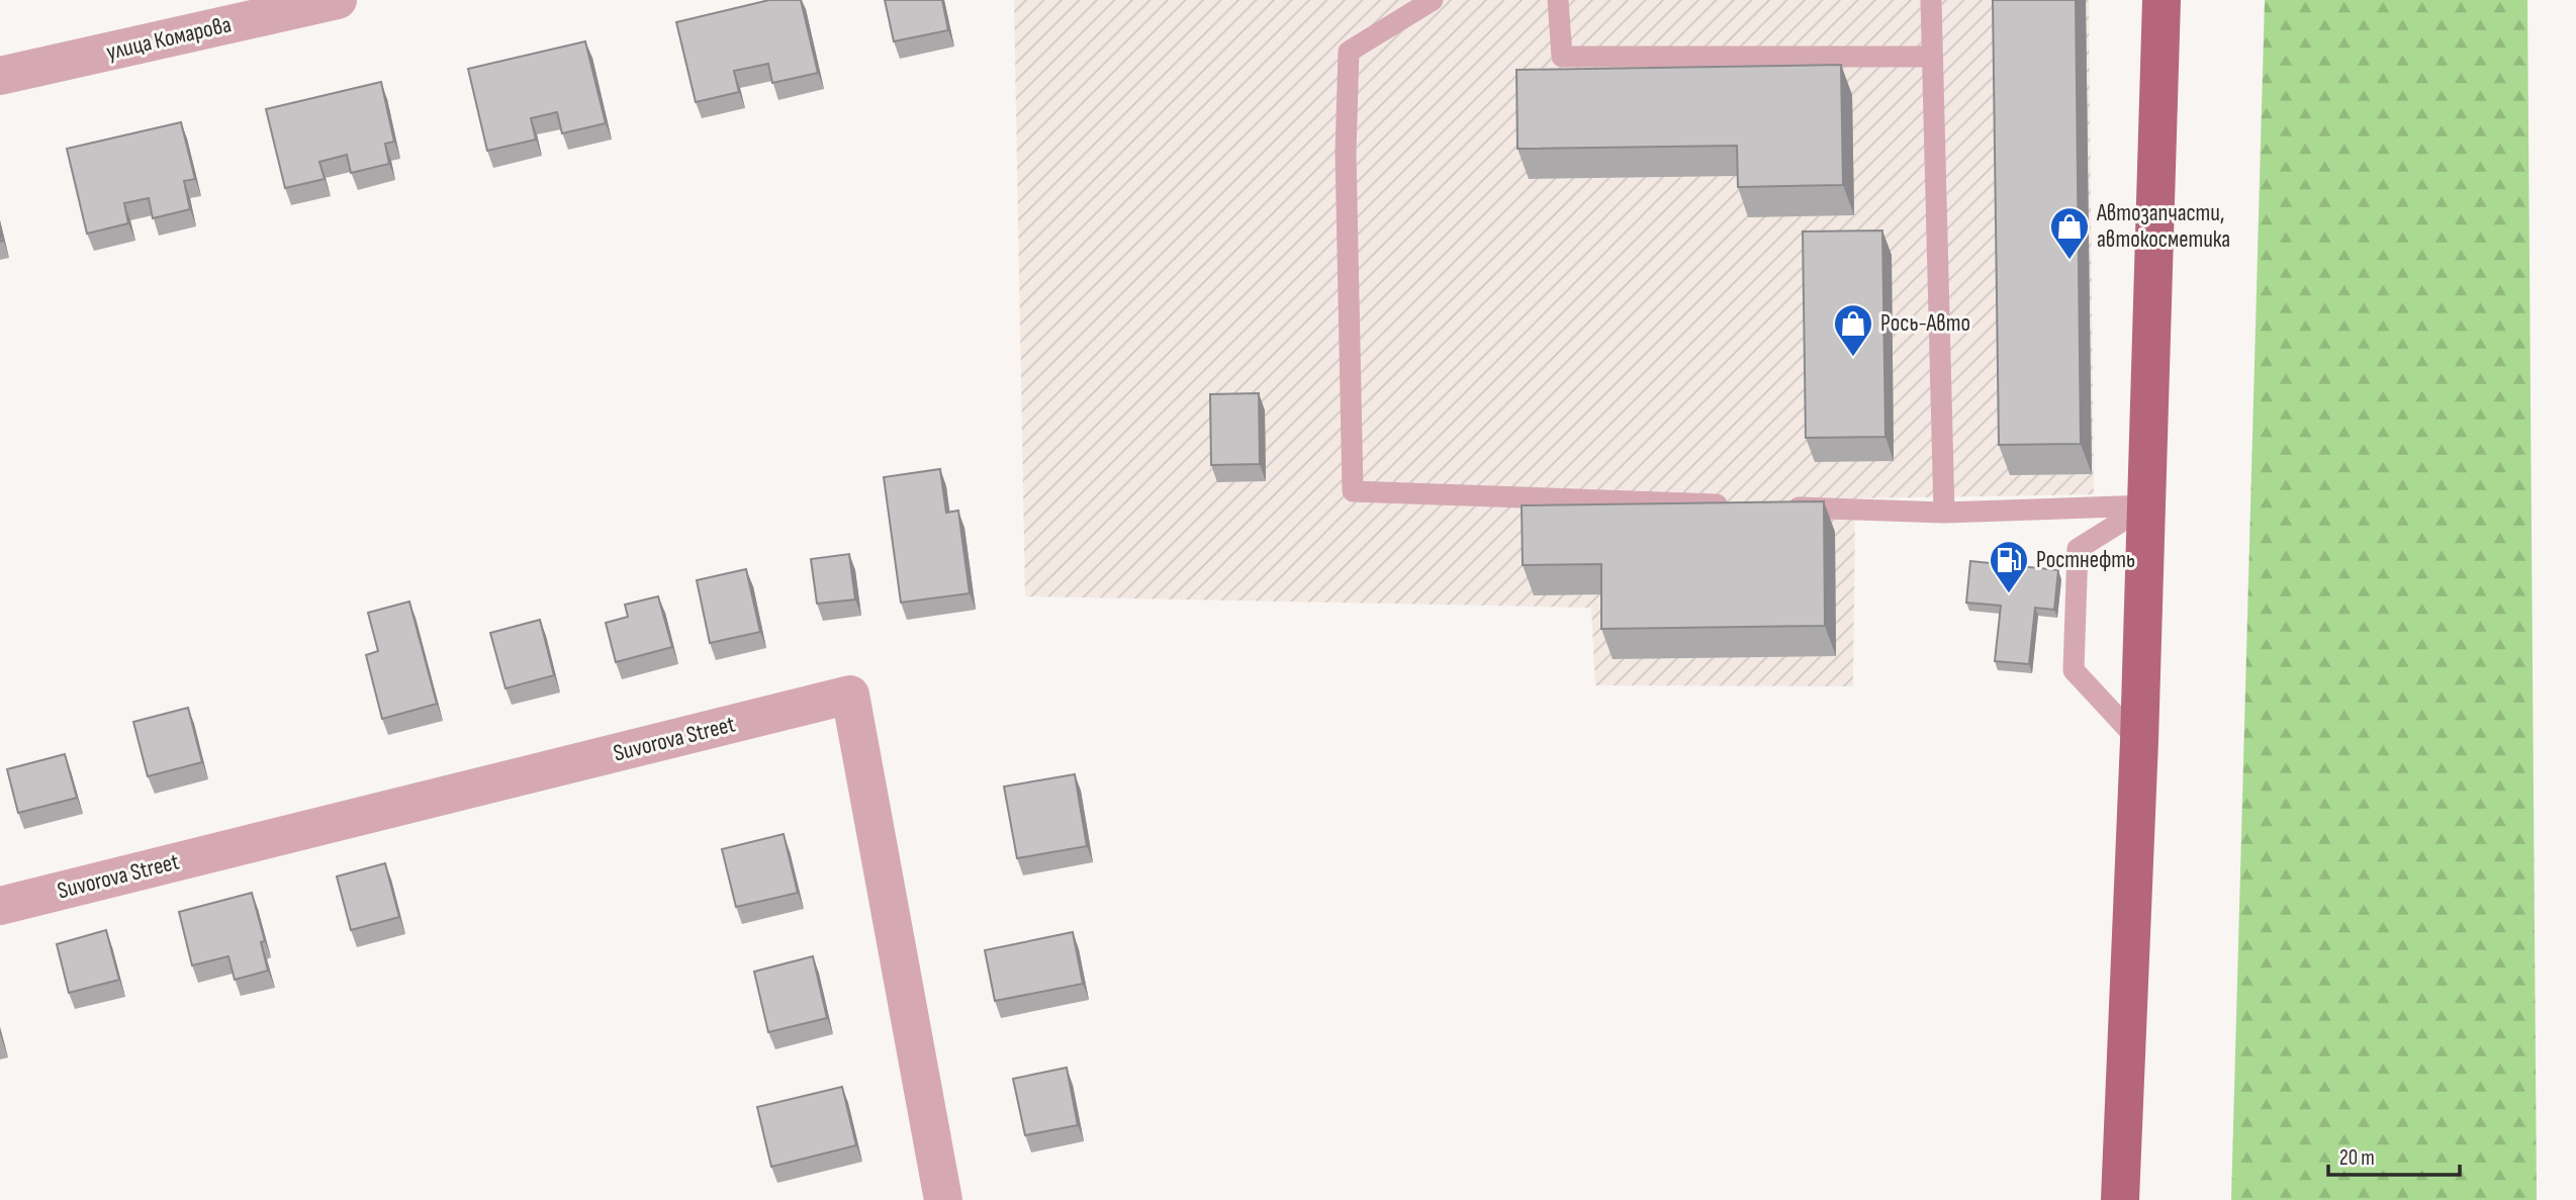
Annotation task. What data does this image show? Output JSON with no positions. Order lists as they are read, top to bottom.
{
  "streets": {
    "street": ["улица Комарова", "Suvorova Street"]
  },
  "places": {
    "shop": ["Автозапчасти, автокосметика", "Рось-Авто"],
    "fuel station": ["Ростнефть"]
  },
  "scale_bar": "20 m"
}
